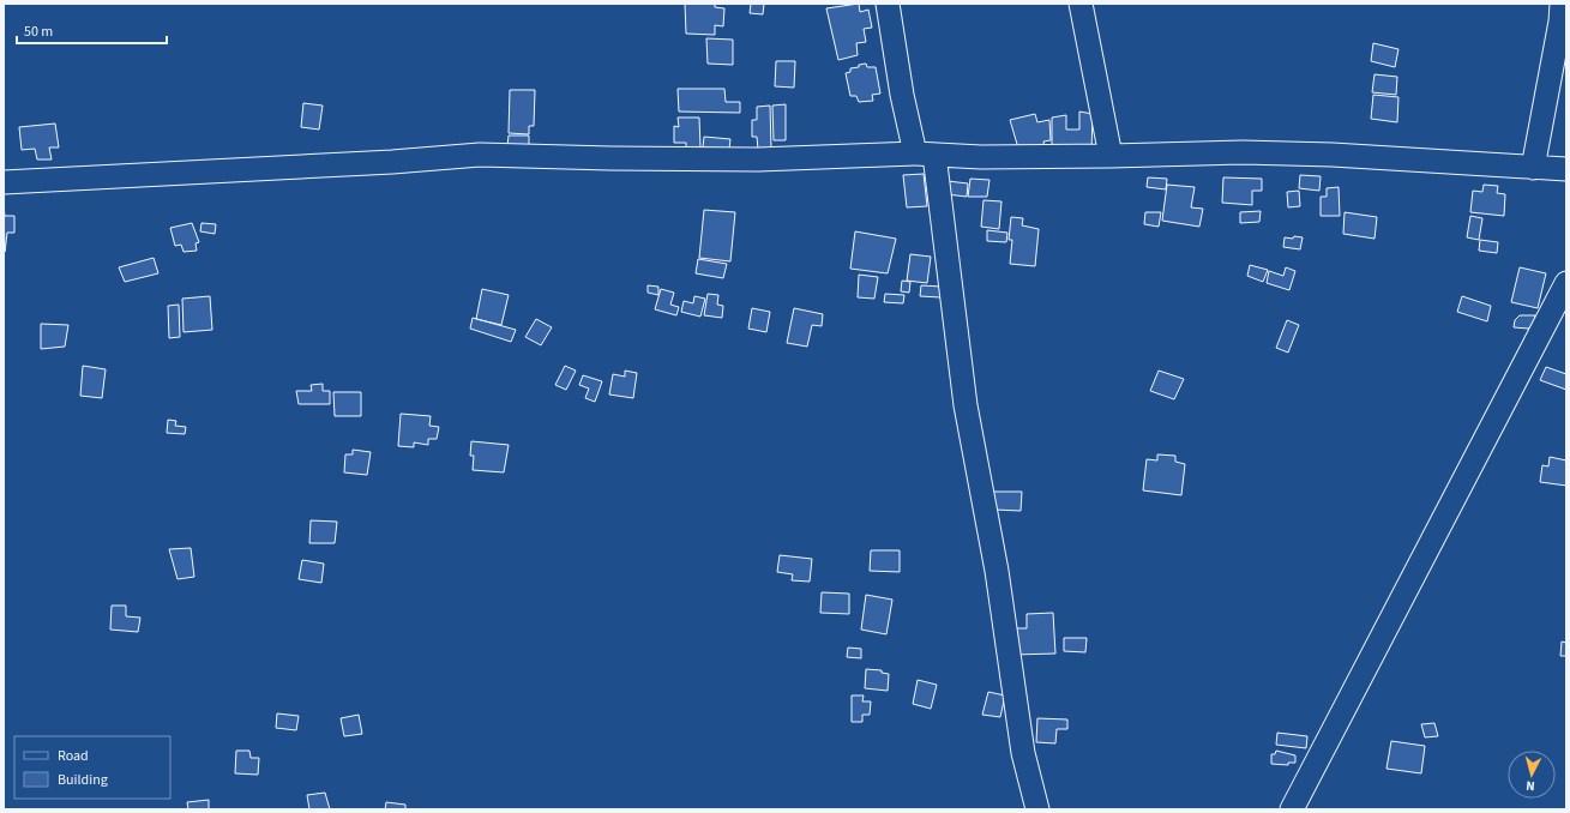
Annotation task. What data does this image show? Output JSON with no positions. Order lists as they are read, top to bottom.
{
  "legend": ["Road", "Building"],
  "scale_bar": "50 m",
  "north": "bottom"
}
